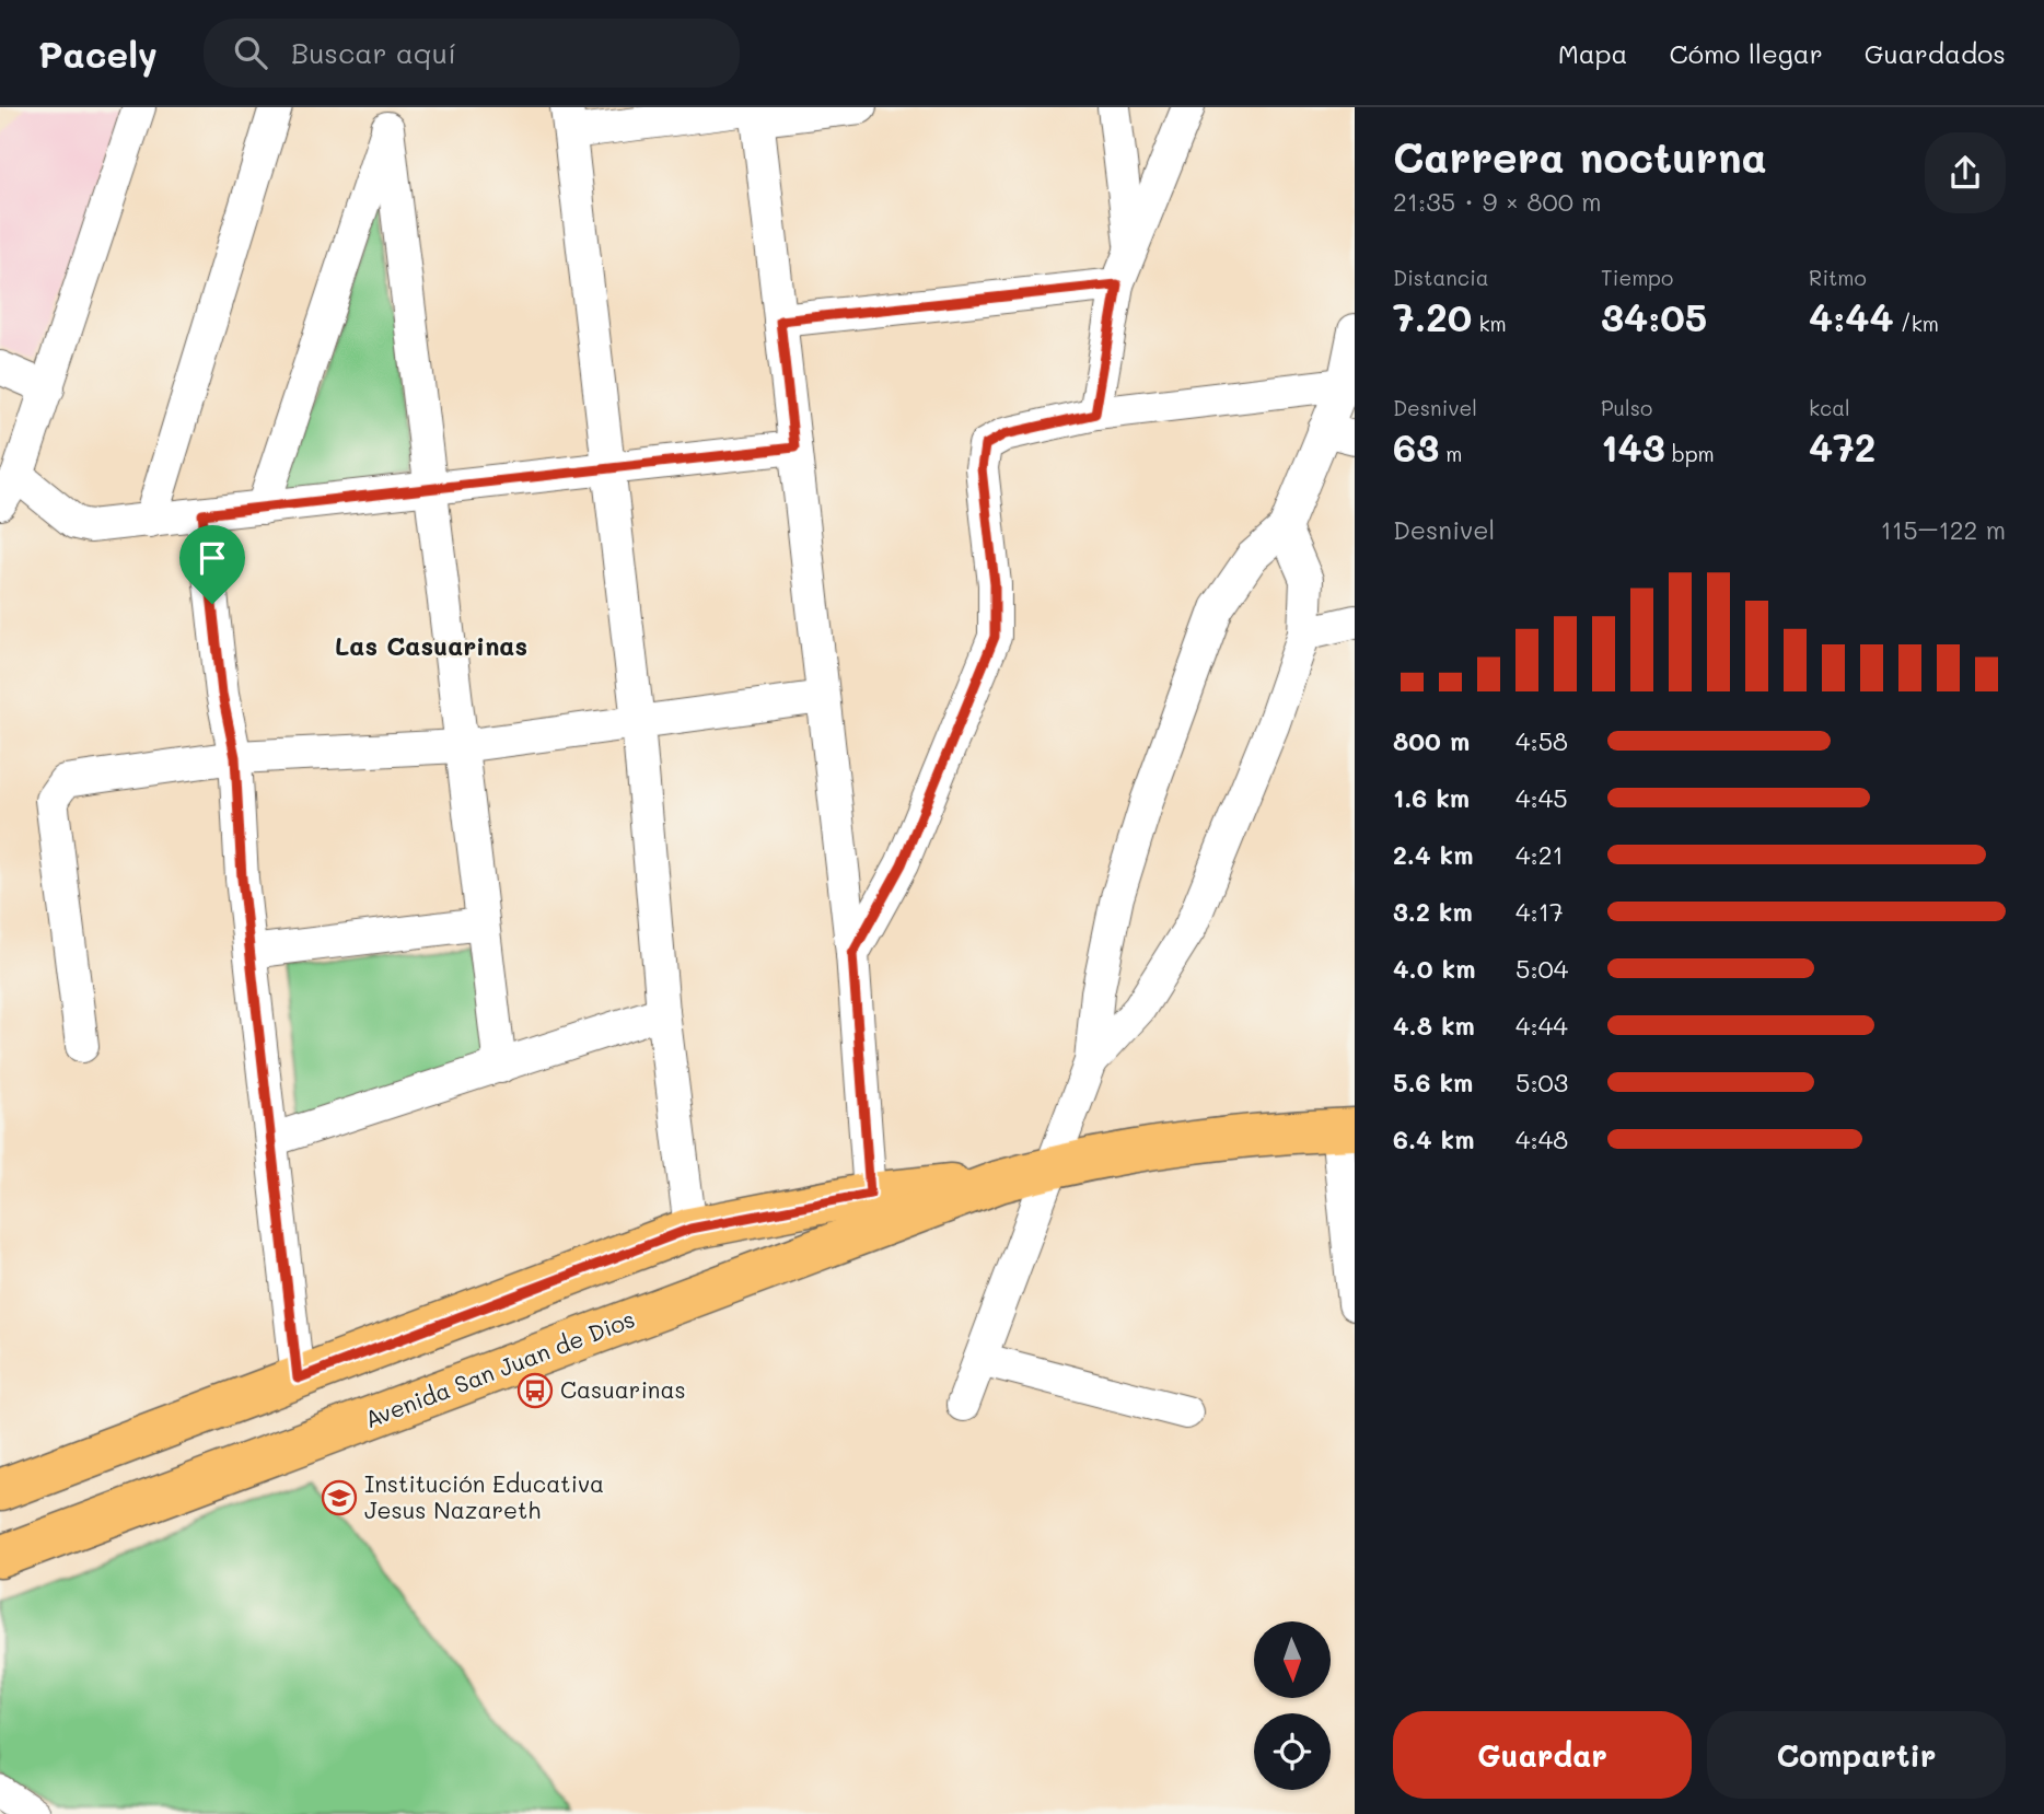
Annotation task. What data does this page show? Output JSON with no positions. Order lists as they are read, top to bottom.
{
  "streets": {
    "main road": ["Avenida San Juan de Dios"]
  },
  "districts": ["Las Casuarinas"],
  "places": {
    "bus stop": ["Casuarinas"],
    "school or university": ["Institución Educativa Jesus Nazareth"]
  },
  "north": "bottom",
  "page": {
    "header": "Pacely",
    "search": "Buscar aquí",
    "nav": ["Mapa", "Cómo llegar", "Guardados"],
    "heading": ["Carrera nocturna", "21:35 · 9 × 800 m"],
    "stats": [
      ["Distancia", "7.20 km"],
      ["Tiempo", "34:05"],
      ["Ritmo", "4:44 /km"],
      ["Desnivel", "63 m"],
      ["Pulso", "143 bpm"],
      ["kcal", "472"]
    ],
    "chart": ["Desnivel", "115–122 m"],
    "list": [
      {
        "name": "800 m",
        "note": "4:58"
      },
      {
        "name": "1.6 km",
        "note": "4:45"
      },
      {
        "name": "2.4 km",
        "note": "4:21"
      },
      {
        "name": "3.2 km",
        "note": "4:17"
      },
      {
        "name": "4.0 km",
        "note": "5:04"
      },
      {
        "name": "4.8 km",
        "note": "4:44"
      },
      {
        "name": "5.6 km",
        "note": "5:03"
      },
      {
        "name": "6.4 km",
        "note": "4:48"
      }
    ],
    "buttons": ["Guardar", "Compartir"]
  }
}
